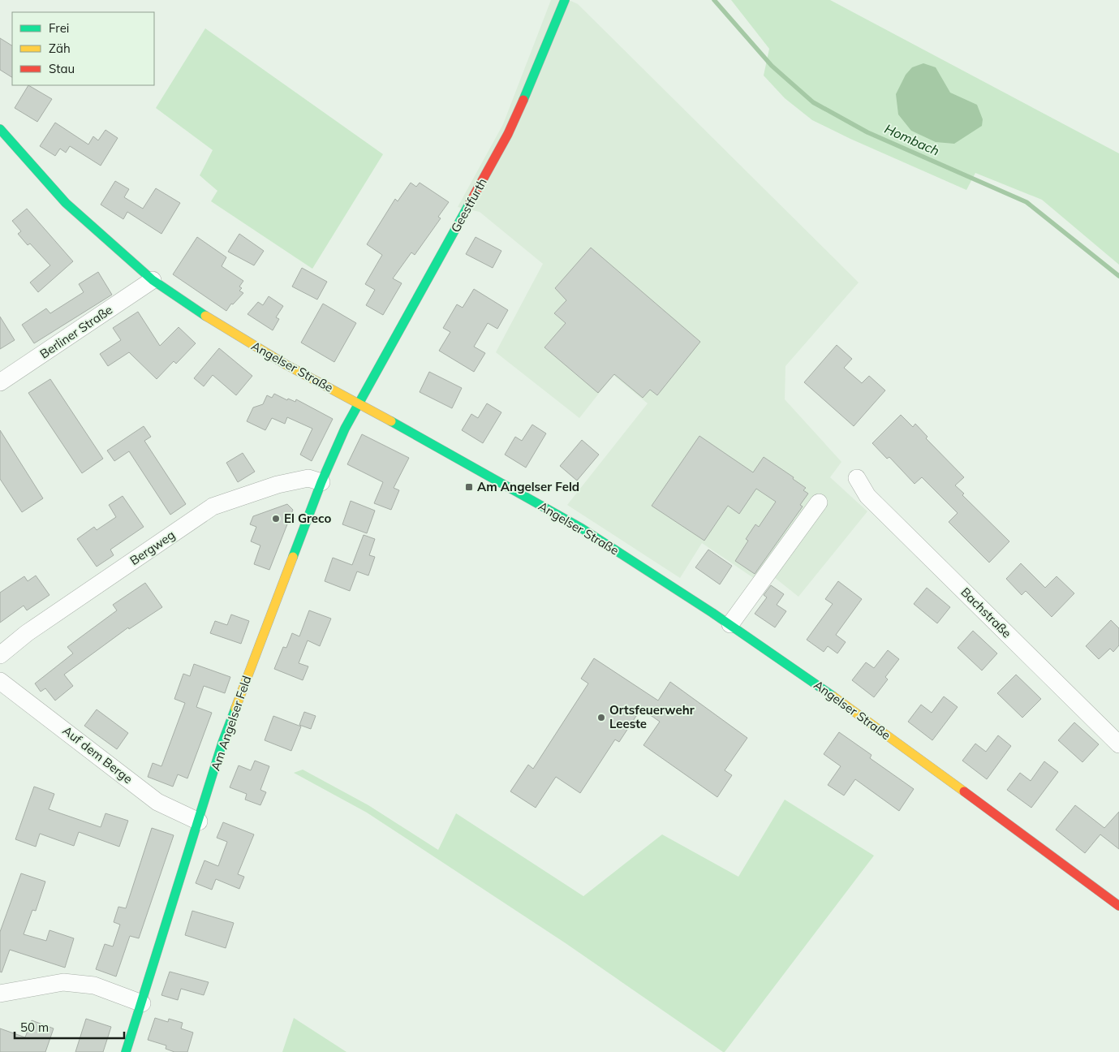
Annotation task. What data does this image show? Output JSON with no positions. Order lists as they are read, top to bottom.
{
  "streets": {
    "main road": ["Geestfurth", "Angelser Straße", "Am Angelser Feld"],
    "street": [
      "Berliner Straße",
      "Bergweg",
      "Bachstraße",
      "Auf dem Berge"
    ]
  },
  "crossings": [
    ["Geestfurth", "Angelser Straße"],
    ["Geestfurth", "Am Angelser Feld"],
    ["Berliner Straße", "Angelser Straße"],
    ["Angelser Straße", "Am Angelser Feld"],
    ["Bergweg", "Am Angelser Feld"],
    ["Am Angelser Feld", "Auf dem Berge"]
  ],
  "water": ["Hombach"],
  "places": {
    "transit": ["Am Angelser Feld"],
    "other": ["El Greco", "Ortsfeuerwehr Leeste"]
  },
  "legend": ["Frei", "Zäh", "Stau"],
  "scale_bar": "50 m"
}
